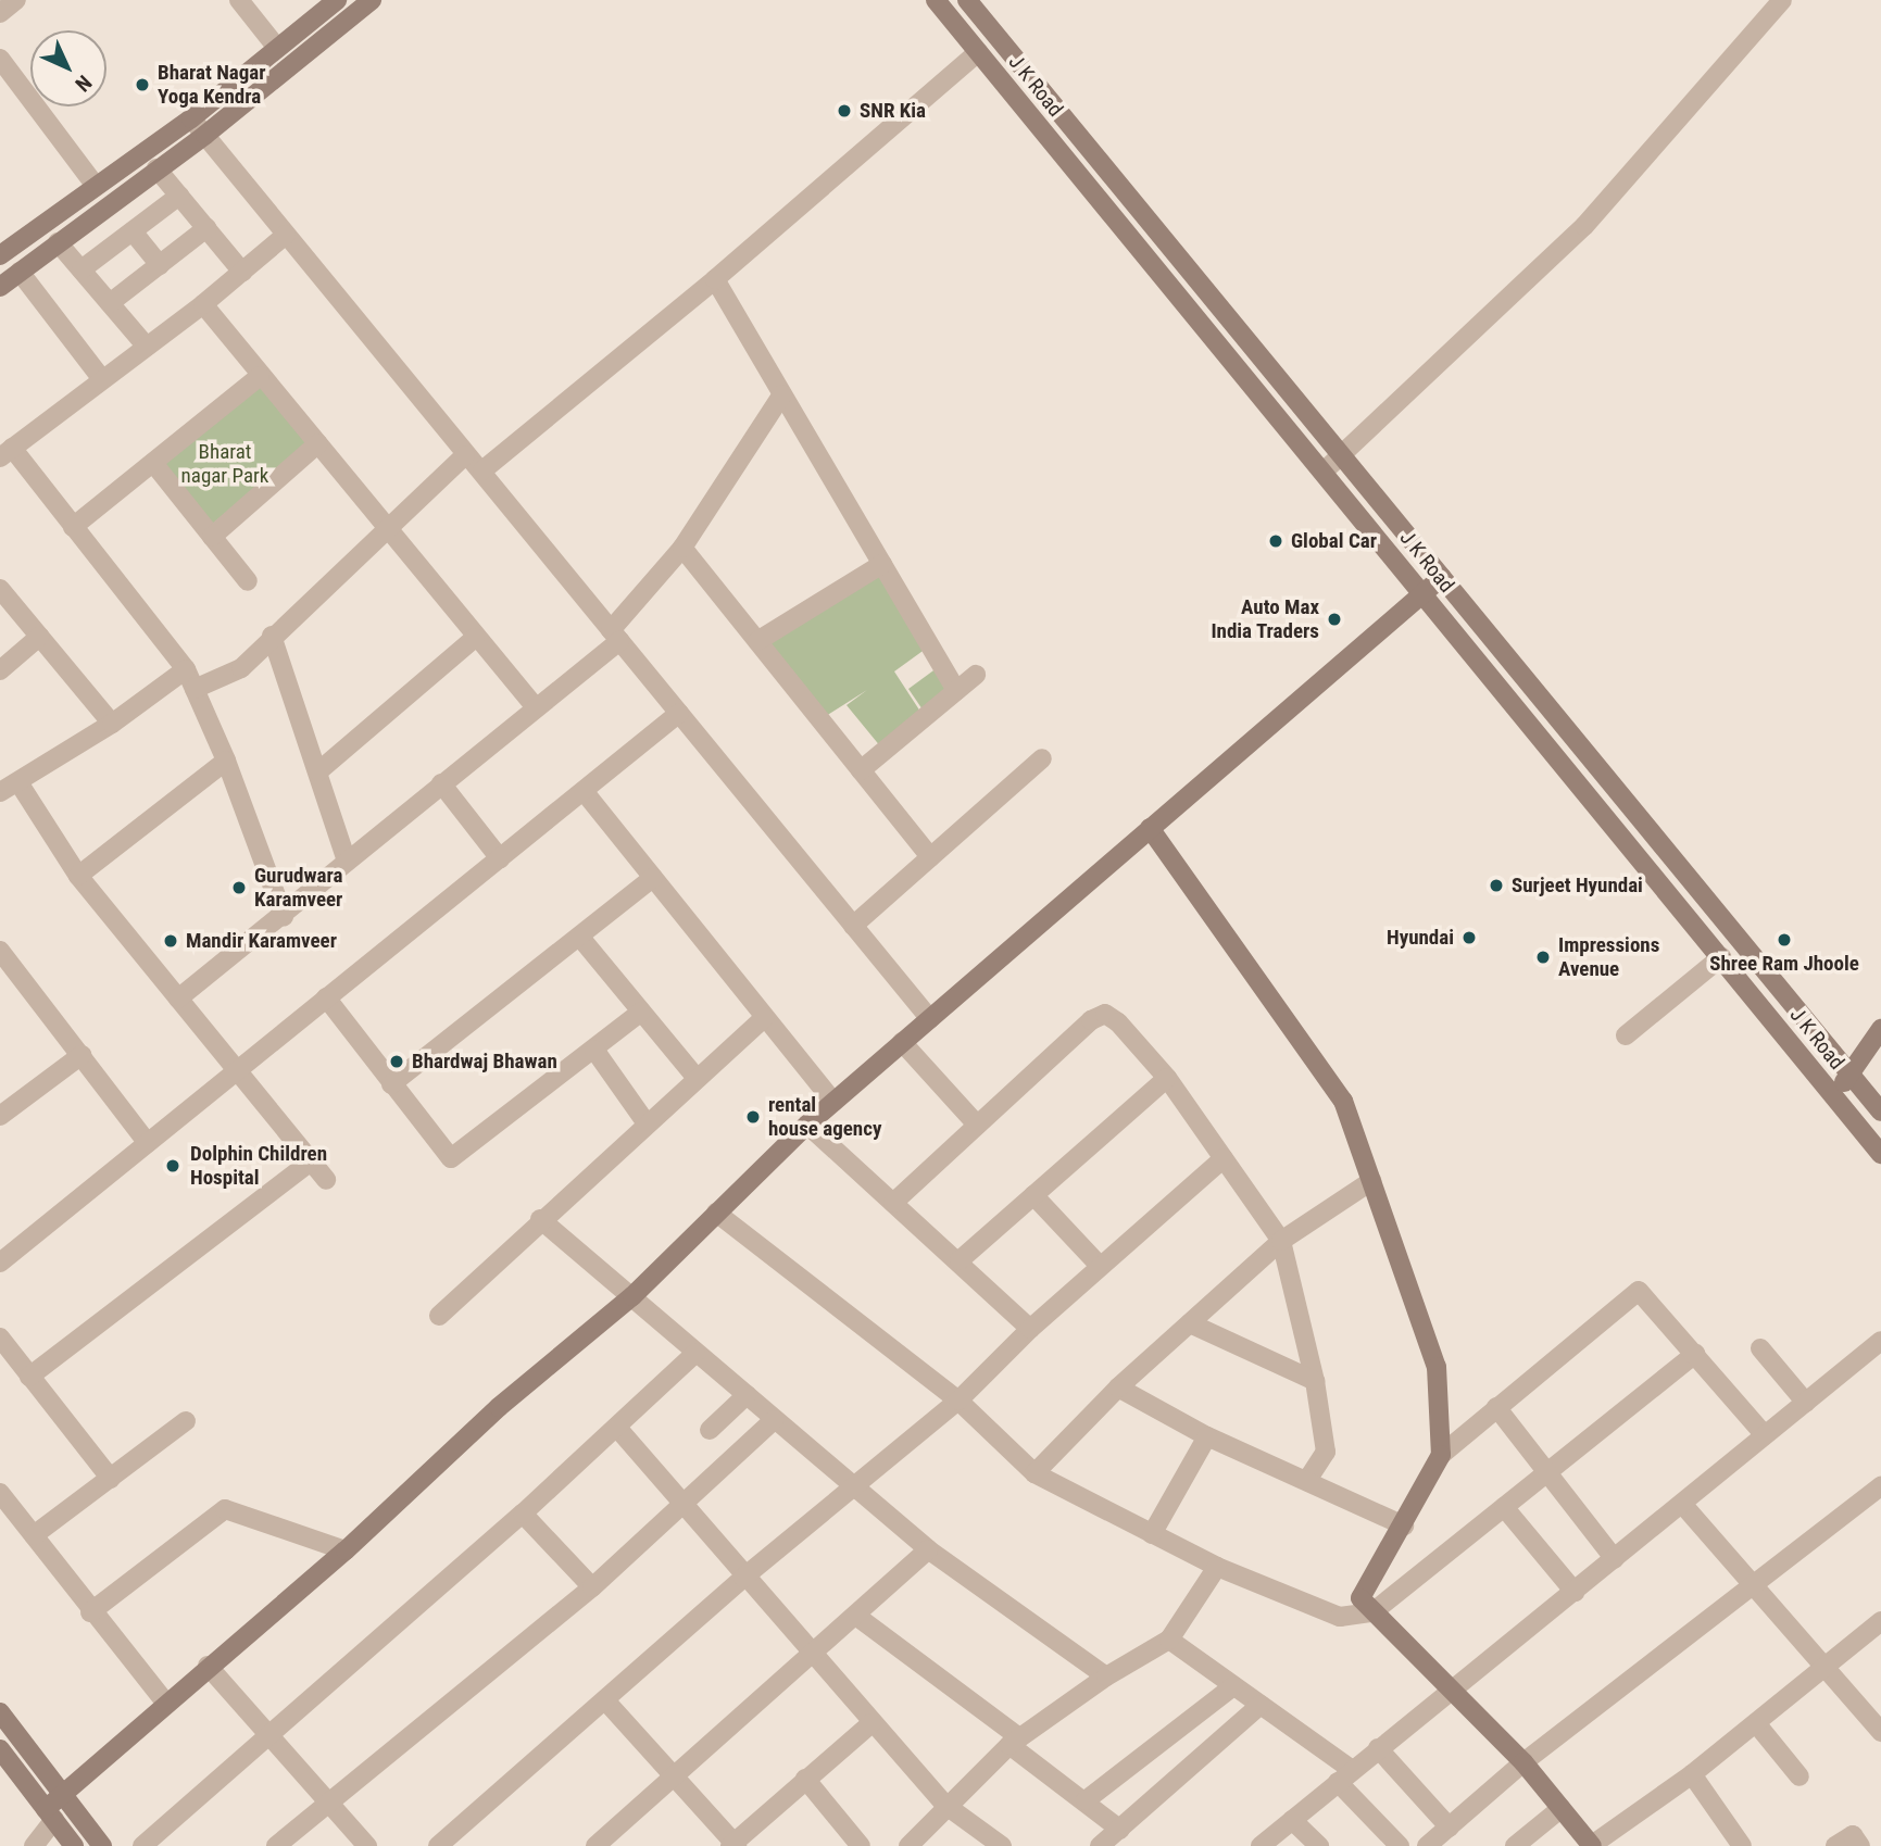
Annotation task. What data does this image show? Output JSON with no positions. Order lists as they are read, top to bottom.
{
  "streets": {
    "street": ["J K Road"]
  },
  "parks": ["Bharat nagar Park"],
  "places": [
    "Bharat Nagar Yoga Kendra",
    "SNR Kia",
    "Global Car",
    "Auto Max India Traders",
    "Surjeet Hyundai",
    "Gurudwara Karamveer",
    "Hyundai",
    "Shree Ram Jhoole",
    "Mandir Karamveer",
    "Impressions Avenue",
    "Bhardwaj Bhawan",
    "rental house agency",
    "Dolphin Children Hospital"
  ],
  "north": "bottom right"
}
